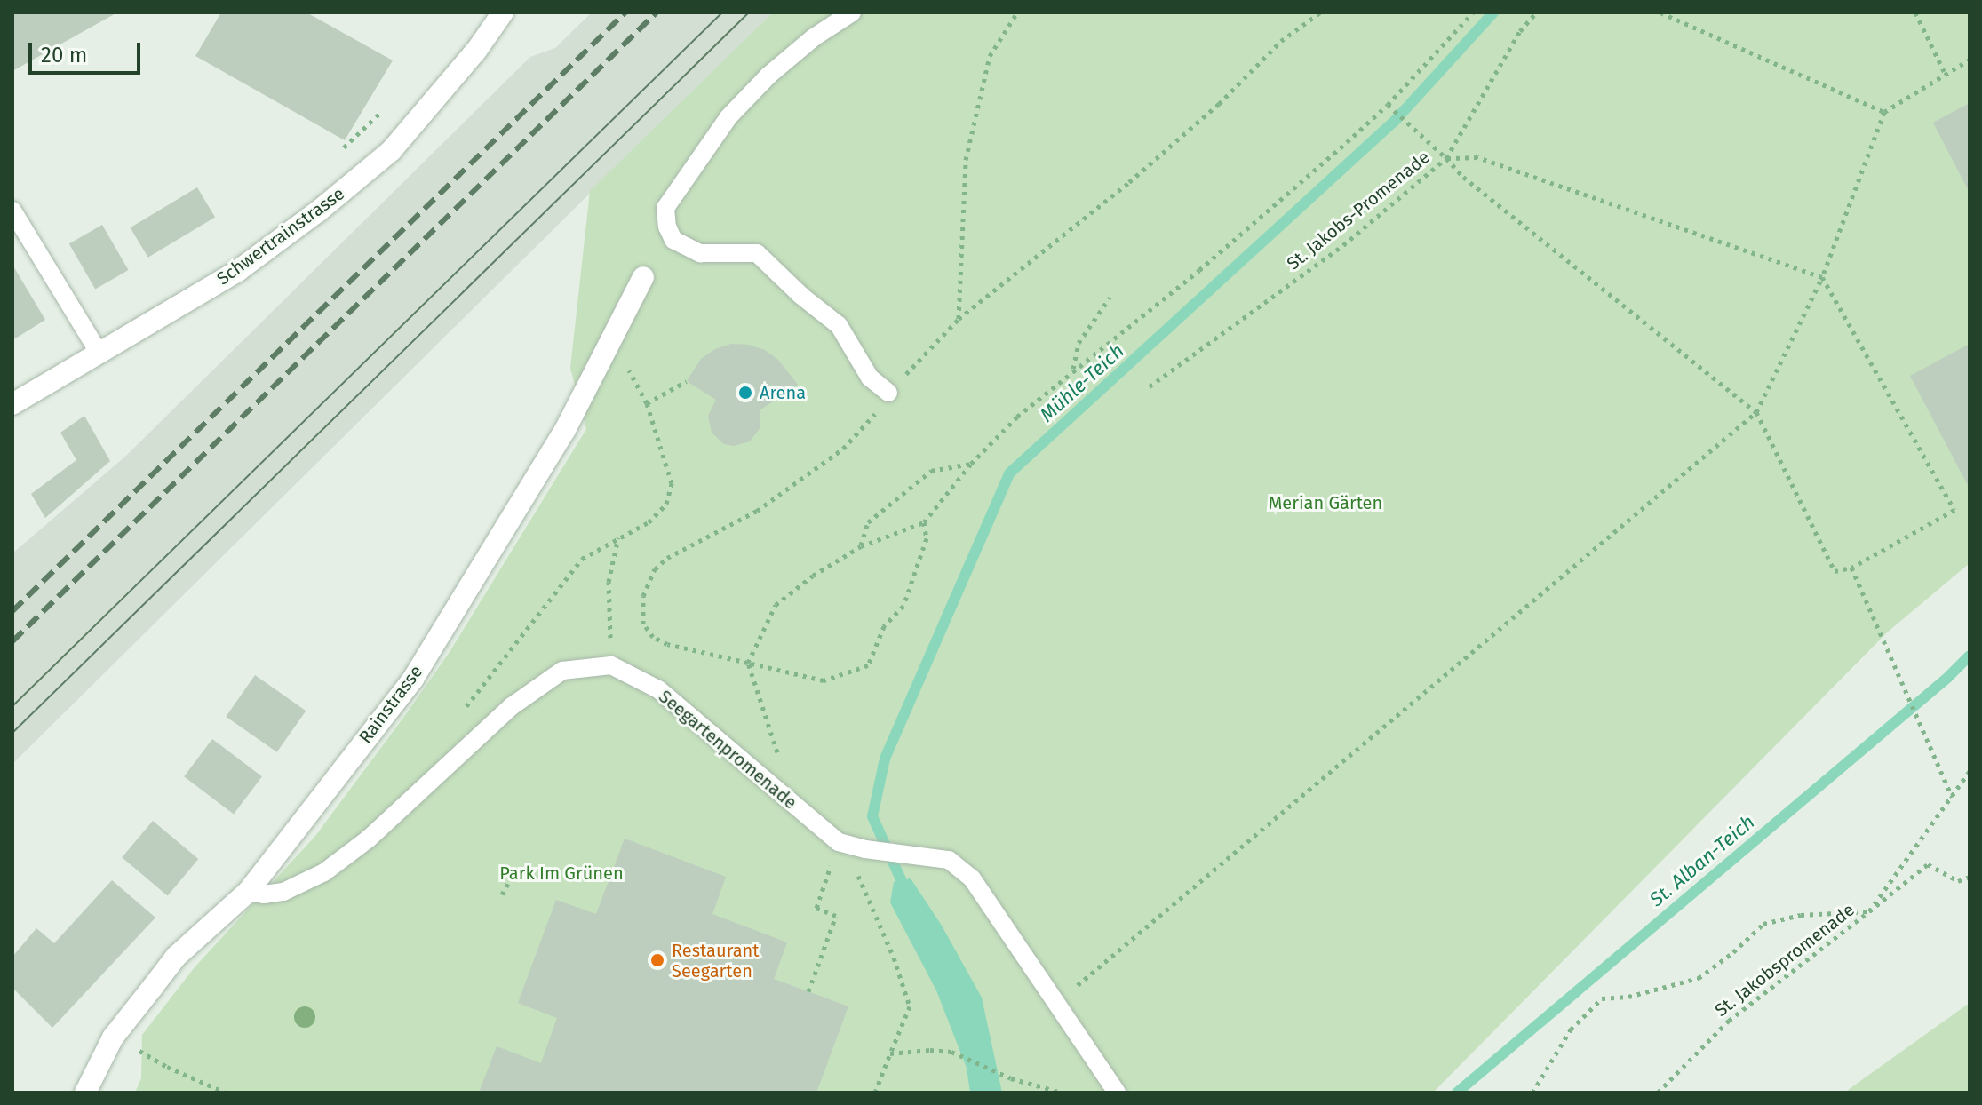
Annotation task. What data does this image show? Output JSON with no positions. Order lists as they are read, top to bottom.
{
  "streets": {
    "street": ["Schwertrainstrasse", "Rainstrasse"],
    "lane": ["Seegartenpromenade"],
    "path": ["St. Jakobs-Promenade", "St. Jakobspromenade"]
  },
  "water": ["Mühle-Teich", "St. Alban-Teich"],
  "parks": ["Merian Gärten", "Park Im Grünen"],
  "places": ["Arena", "Restaurant Seegarten"],
  "scale_bar": "20 m"
}
